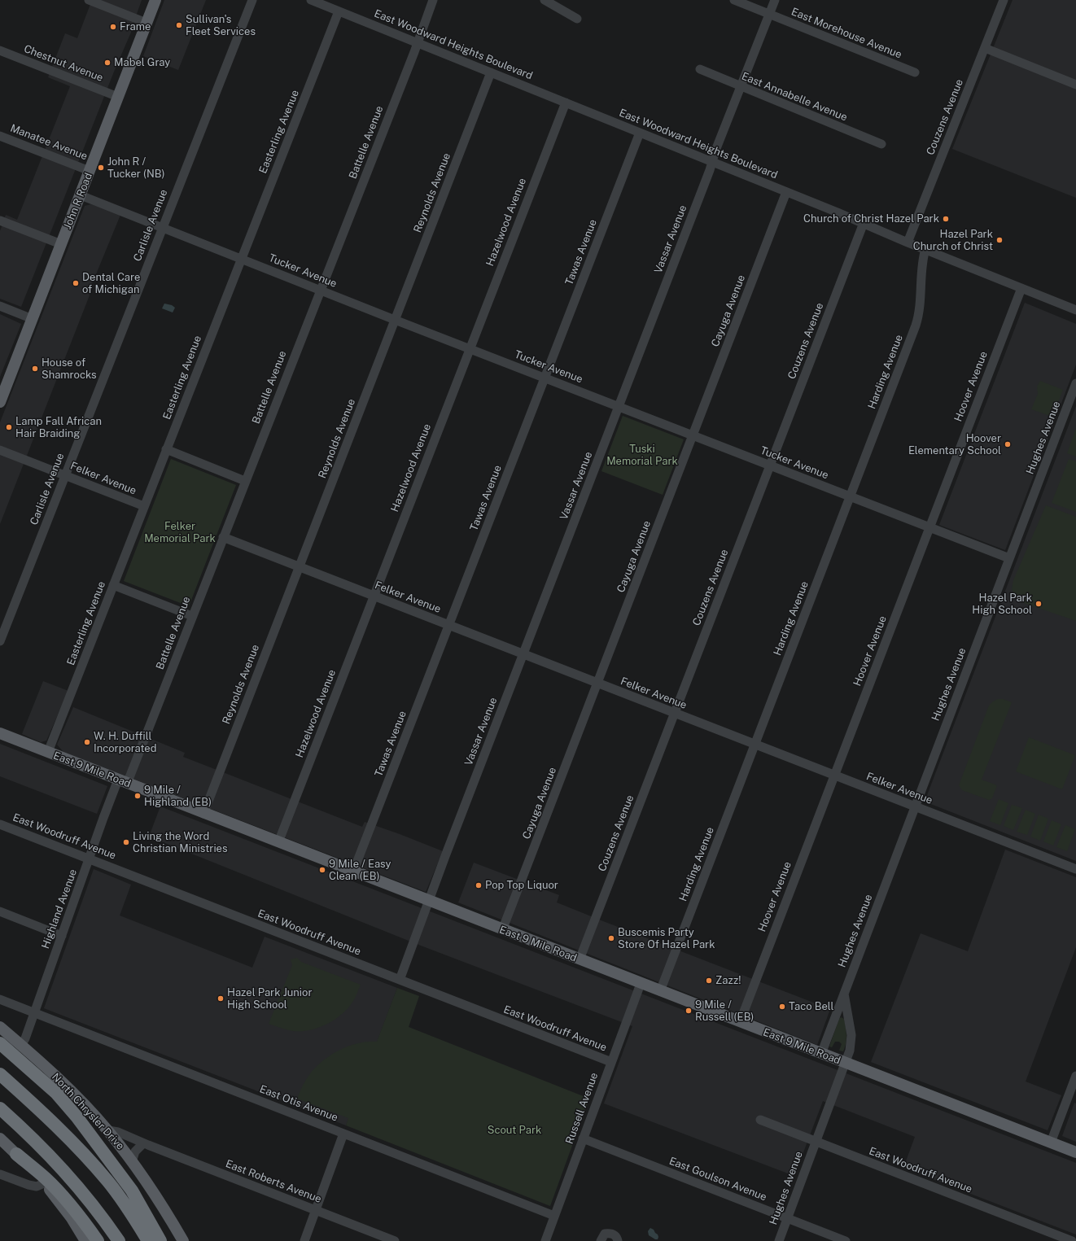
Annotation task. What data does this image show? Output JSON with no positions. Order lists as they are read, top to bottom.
{
  "streets": {
    "main road": ["John R Road", "East 9 Mile Road", "North Chrysler Drive"],
    "street": [
      "East Morehouse Avenue",
      "East Woodward Heights Boulevard",
      "Chestnut Avenue",
      "East Annabelle Avenue",
      "Couzens Avenue",
      "Easterling Avenue",
      "Manatee Avenue",
      "Battelle Avenue",
      "Reynolds Avenue",
      "Hazelwood Avenue",
      "Carlisle Avenue",
      "Vassar Avenue",
      "Tawas Avenue",
      "Tucker Avenue",
      "Cayuga Avenue",
      "Harding Avenue",
      "Hoover Avenue",
      "Hughes Avenue",
      "Felker Avenue",
      "East Woodruff Avenue",
      "Highland Avenue",
      "East Otis Avenue",
      "Russell Avenue",
      "East Goulson Avenue",
      "East Roberts Avenue"
    ]
  },
  "crossings": [
    ["East Morehouse Avenue", "Vassar Avenue"],
    ["East Woodward Heights Boulevard", "Couzens Avenue"],
    ["East Woodward Heights Boulevard", "Easterling Avenue"],
    ["East Woodward Heights Boulevard", "Battelle Avenue"],
    ["East Woodward Heights Boulevard", "Reynolds Avenue"],
    ["East Woodward Heights Boulevard", "Hazelwood Avenue"],
    ["East Woodward Heights Boulevard", "Vassar Avenue"],
    ["East Woodward Heights Boulevard", "Tawas Avenue"],
    ["East Woodward Heights Boulevard", "Cayuga Avenue"],
    ["East Woodward Heights Boulevard", "Harding Avenue"],
    ["East Woodward Heights Boulevard", "Hoover Avenue"],
    ["Chestnut Avenue", "John R Road"],
    ["East Annabelle Avenue", "Vassar Avenue"],
    ["Couzens Avenue", "Tucker Avenue"],
    ["Couzens Avenue", "Felker Avenue"],
    ["Couzens Avenue", "East 9 Mile Road"],
    ["Easterling Avenue", "Tucker Avenue"],
    ["Easterling Avenue", "Felker Avenue"],
    ["Easterling Avenue", "East 9 Mile Road"],
    ["Manatee Avenue", "John R Road"],
    ["Battelle Avenue", "Tucker Avenue"],
    ["Battelle Avenue", "Felker Avenue"],
    ["Battelle Avenue", "East 9 Mile Road"],
    ["Battelle Avenue", "Highland Avenue"],
    ["Reynolds Avenue", "Tucker Avenue"],
    ["Reynolds Avenue", "Felker Avenue"],
    ["Reynolds Avenue", "East 9 Mile Road"],
    ["John R Road", "Tucker Avenue"],
    ["Hazelwood Avenue", "Tucker Avenue"],
    ["Hazelwood Avenue", "Felker Avenue"],
    ["Hazelwood Avenue", "East 9 Mile Road"],
    ["Carlisle Avenue", "Tucker Avenue"],
    ["Carlisle Avenue", "Felker Avenue"],
    ["Vassar Avenue", "Tucker Avenue"],
    ["Vassar Avenue", "Felker Avenue"],
    ["Vassar Avenue", "East 9 Mile Road"],
    ["Vassar Avenue", "East Woodruff Avenue"],
    ["Tawas Avenue", "Tucker Avenue"],
    ["Tawas Avenue", "Felker Avenue"],
    ["Tawas Avenue", "East 9 Mile Road"],
    ["Tucker Avenue", "Cayuga Avenue"],
    ["Tucker Avenue", "Harding Avenue"],
    ["Tucker Avenue", "Hoover Avenue"],
    ["Tucker Avenue", "Hughes Avenue"],
    ["Cayuga Avenue", "Felker Avenue"],
    ["Cayuga Avenue", "East 9 Mile Road"],
    ["Harding Avenue", "Felker Avenue"],
    ["Harding Avenue", "East 9 Mile Road"],
    ["Hoover Avenue", "Felker Avenue"],
    ["Hoover Avenue", "East 9 Mile Road"],
    ["Hughes Avenue", "Felker Avenue"],
    ["Hughes Avenue", "East 9 Mile Road"],
    ["Hughes Avenue", "East Woodruff Avenue"],
    ["Hughes Avenue", "East Goulson Avenue"],
    ["East 9 Mile Road", "Highland Avenue"],
    ["East 9 Mile Road", "Russell Avenue"],
    ["East Woodruff Avenue", "Highland Avenue"],
    ["East Woodruff Avenue", "Russell Avenue"],
    ["Highland Avenue", "East Otis Avenue"],
    ["Highland Avenue", "North Chrysler Drive"],
    ["East Otis Avenue", "Russell Avenue"],
    ["Russell Avenue", "East Goulson Avenue"],
    ["North Chrysler Drive", "East Roberts Avenue"]
  ],
  "parks": ["Tuski Memorial Park", "Felker Memorial Park", "Scout Park"],
  "places": [
    "Sullivan's Fleet Services",
    "Frame",
    "Mabel Gray",
    "John R / Tucker (NB)",
    "Church of Christ Hazel Park",
    "Hazel Park Church of Christ",
    "Dental Care of Michigan",
    "House of Shamrocks",
    "Lamp Fall African Hair Braiding",
    "Hoover Elementary School",
    "Hazel Park High School",
    "W. H. Duffill Incorporated",
    "9 Mile / Highland (EB)",
    "Living the Word Christian Ministries",
    "9 Mile / Easy Clean (EB)",
    "Pop Top Liquor",
    "Buscemis Party Store Of Hazel Park",
    "Zazz!",
    "Hazel Park Junior High School",
    "Taco Bell",
    "9 Mile / Russell (EB)"
  ]
}
